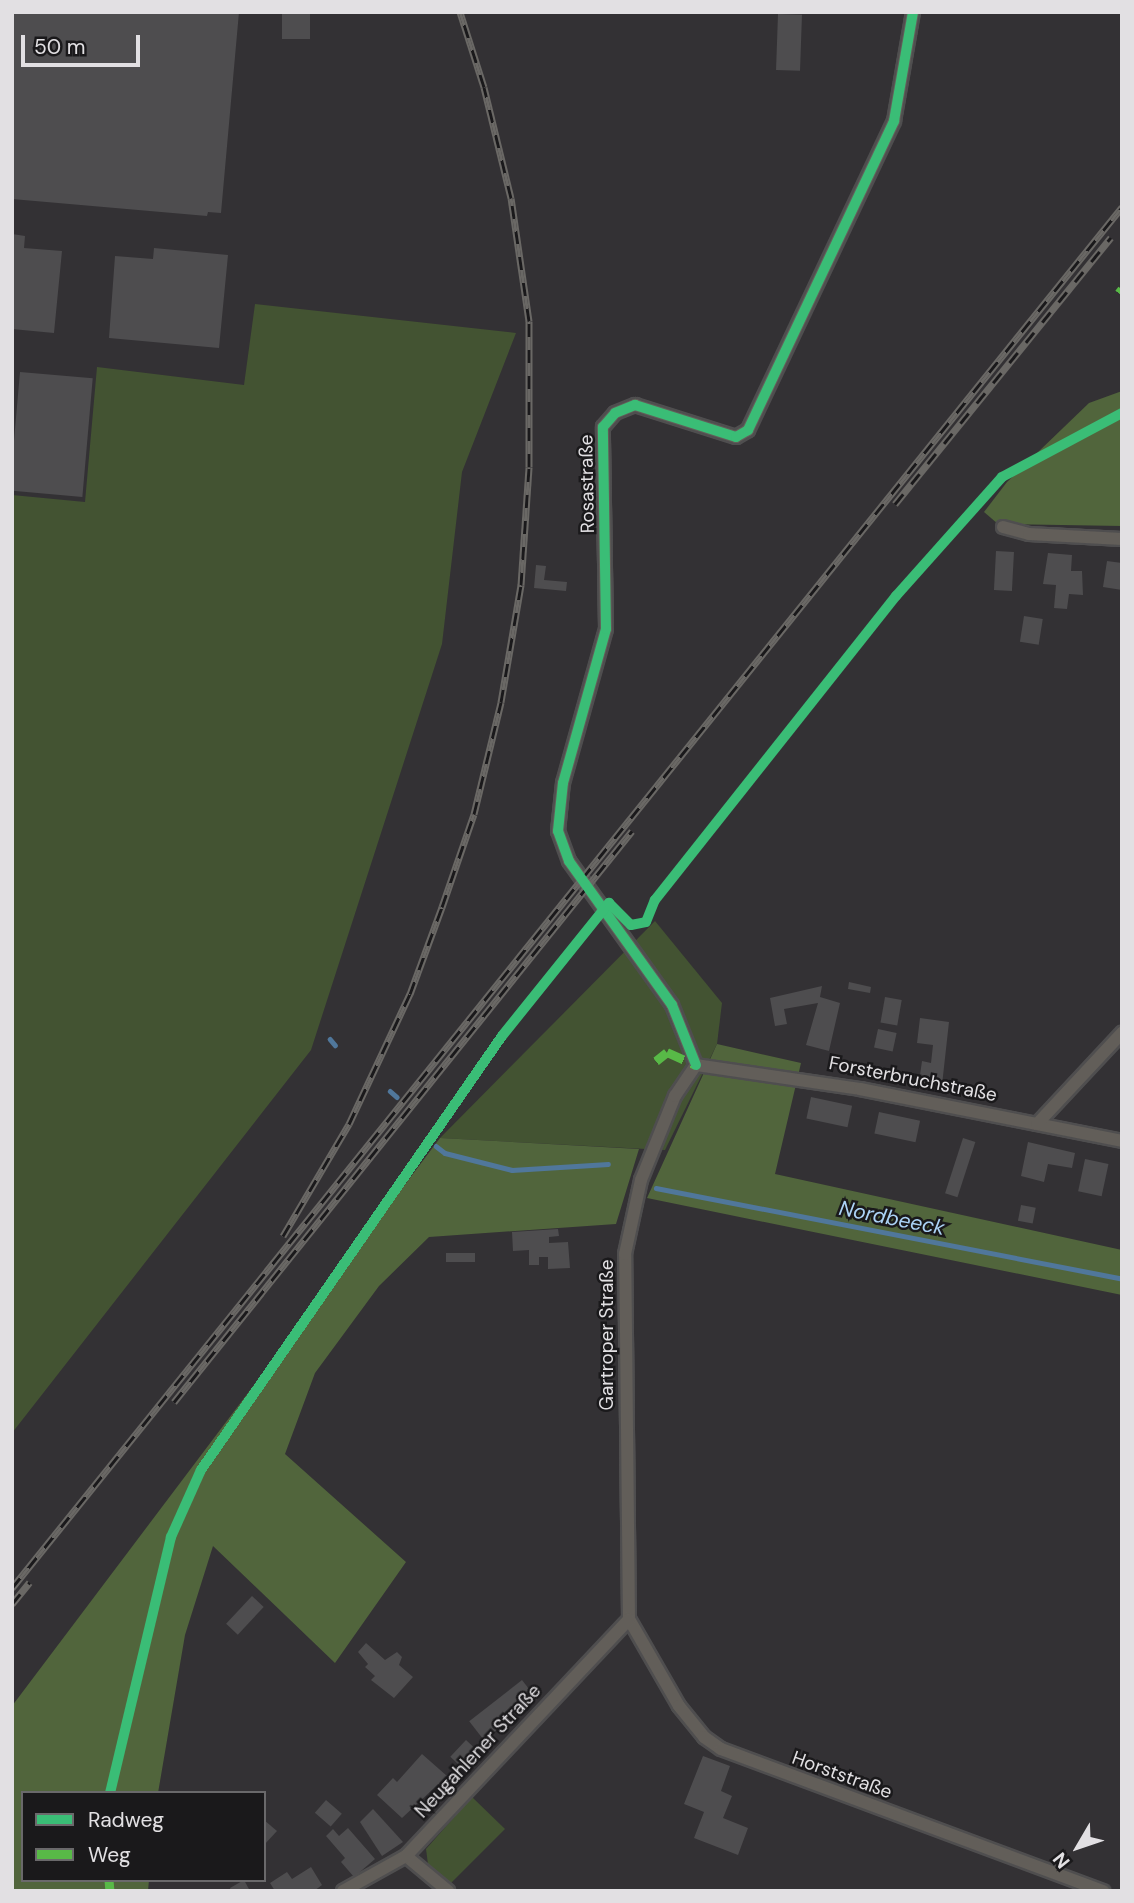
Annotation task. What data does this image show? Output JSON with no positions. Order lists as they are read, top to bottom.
{
  "streets": {
    "street": [
      "Rosastraße",
      "Forsterbruchstraße",
      "Gartroper Straße",
      "Neugahlener Straße",
      "Horststraße"
    ]
  },
  "crossings": [
    ["Rosastraße", "Forsterbruchstraße"],
    ["Rosastraße", "Gartroper Straße"],
    ["Forsterbruchstraße", "Gartroper Straße"],
    ["Gartroper Straße", "Neugahlener Straße"],
    ["Gartroper Straße", "Horststraße"],
    ["Neugahlener Straße", "Horststraße"]
  ],
  "water": ["Nordbeeck"],
  "legend": ["Radweg", "Weg"],
  "scale_bar": "50 m",
  "north": "bottom left"
}
